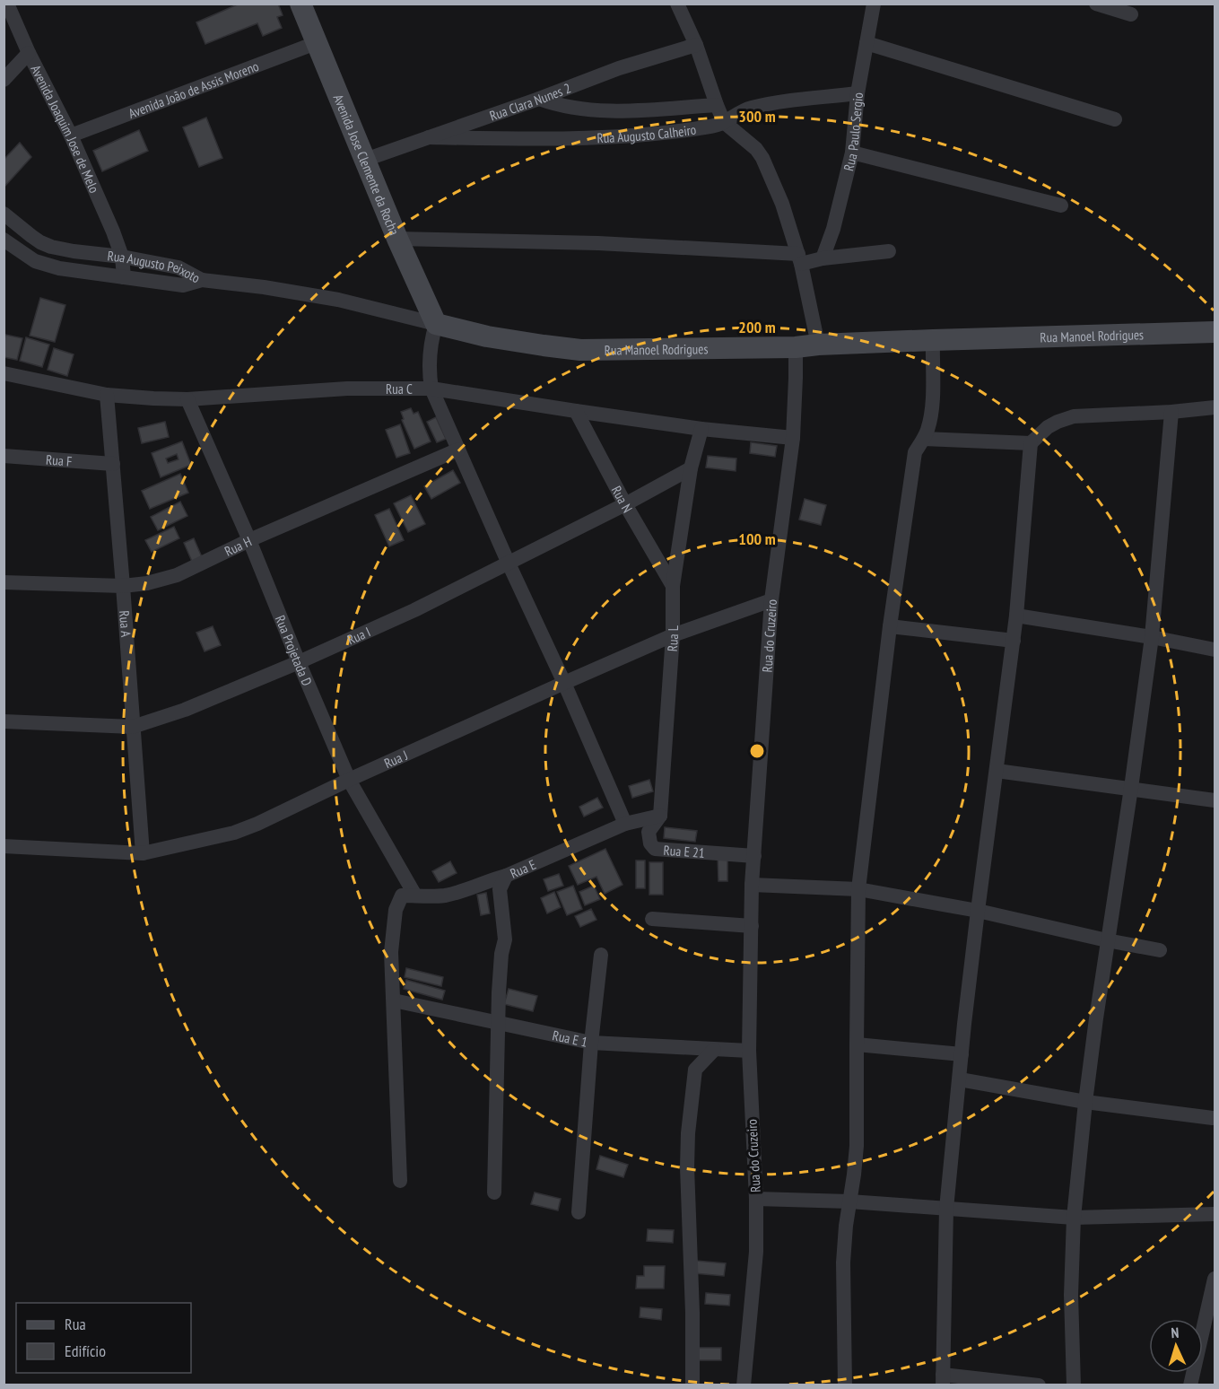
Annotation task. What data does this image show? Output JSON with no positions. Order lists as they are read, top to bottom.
{
  "streets": {
    "street": [
      "Avenida João de Assis Moreno",
      "Rua Clara Nunes 2",
      "Avenida Joaquim Jose de Melo",
      "Rua Augusto Calheiro",
      "Rua Paulo Sergio",
      "Avenida Jose Clemente da Rocha",
      "Rua Augusto Peixoto",
      "Rua Manoel Rodrigues",
      "Rua C",
      "Rua F",
      "Rua N",
      "Rua H",
      "Rua A",
      "Rua I",
      "Rua do Cruzeiro",
      "Rua L",
      "Rua Projetada D",
      "Rua J",
      "Rua E 21",
      "Rua E",
      "Rua E 1"
    ]
  },
  "crossings": [
    ["Avenida João de Assis Moreno", "Avenida Joaquim Jose de Melo"],
    ["Avenida João de Assis Moreno", "Avenida Jose Clemente da Rocha"],
    ["Rua Clara Nunes 2", "Rua Augusto Calheiro"],
    ["Rua Clara Nunes 2", "Avenida Jose Clemente da Rocha"],
    ["Avenida Joaquim Jose de Melo", "Rua Augusto Peixoto"],
    ["Rua Augusto Calheiro", "Rua Paulo Sergio"],
    ["Avenida Jose Clemente da Rocha", "Rua Manoel Rodrigues"],
    ["Rua Augusto Peixoto", "Rua Manoel Rodrigues"],
    ["Rua Manoel Rodrigues", "Rua do Cruzeiro"],
    ["Rua C", "Rua N"],
    ["Rua C", "Rua A"],
    ["Rua C", "Rua do Cruzeiro"],
    ["Rua C", "Rua L"],
    ["Rua C", "Rua Projetada D"],
    ["Rua F", "Rua A"],
    ["Rua N", "Rua I"],
    ["Rua N", "Rua L"],
    ["Rua H", "Rua A"],
    ["Rua H", "Rua Projetada D"],
    ["Rua A", "Rua I"],
    ["Rua A", "Rua J"],
    ["Rua I", "Rua L"],
    ["Rua I", "Rua Projetada D"],
    ["Rua do Cruzeiro", "Rua J"],
    ["Rua do Cruzeiro", "Rua E 21"],
    ["Rua do Cruzeiro", "Rua E 1"],
    ["Rua L", "Rua J"],
    ["Rua L", "Rua E 21"],
    ["Rua Projetada D", "Rua J"],
    ["Rua Projetada D", "Rua E"]
  ],
  "legend": ["Rua", "Edifício"],
  "north": "top",
  "rings": ["300 m", "200 m", "100 m"]
}
